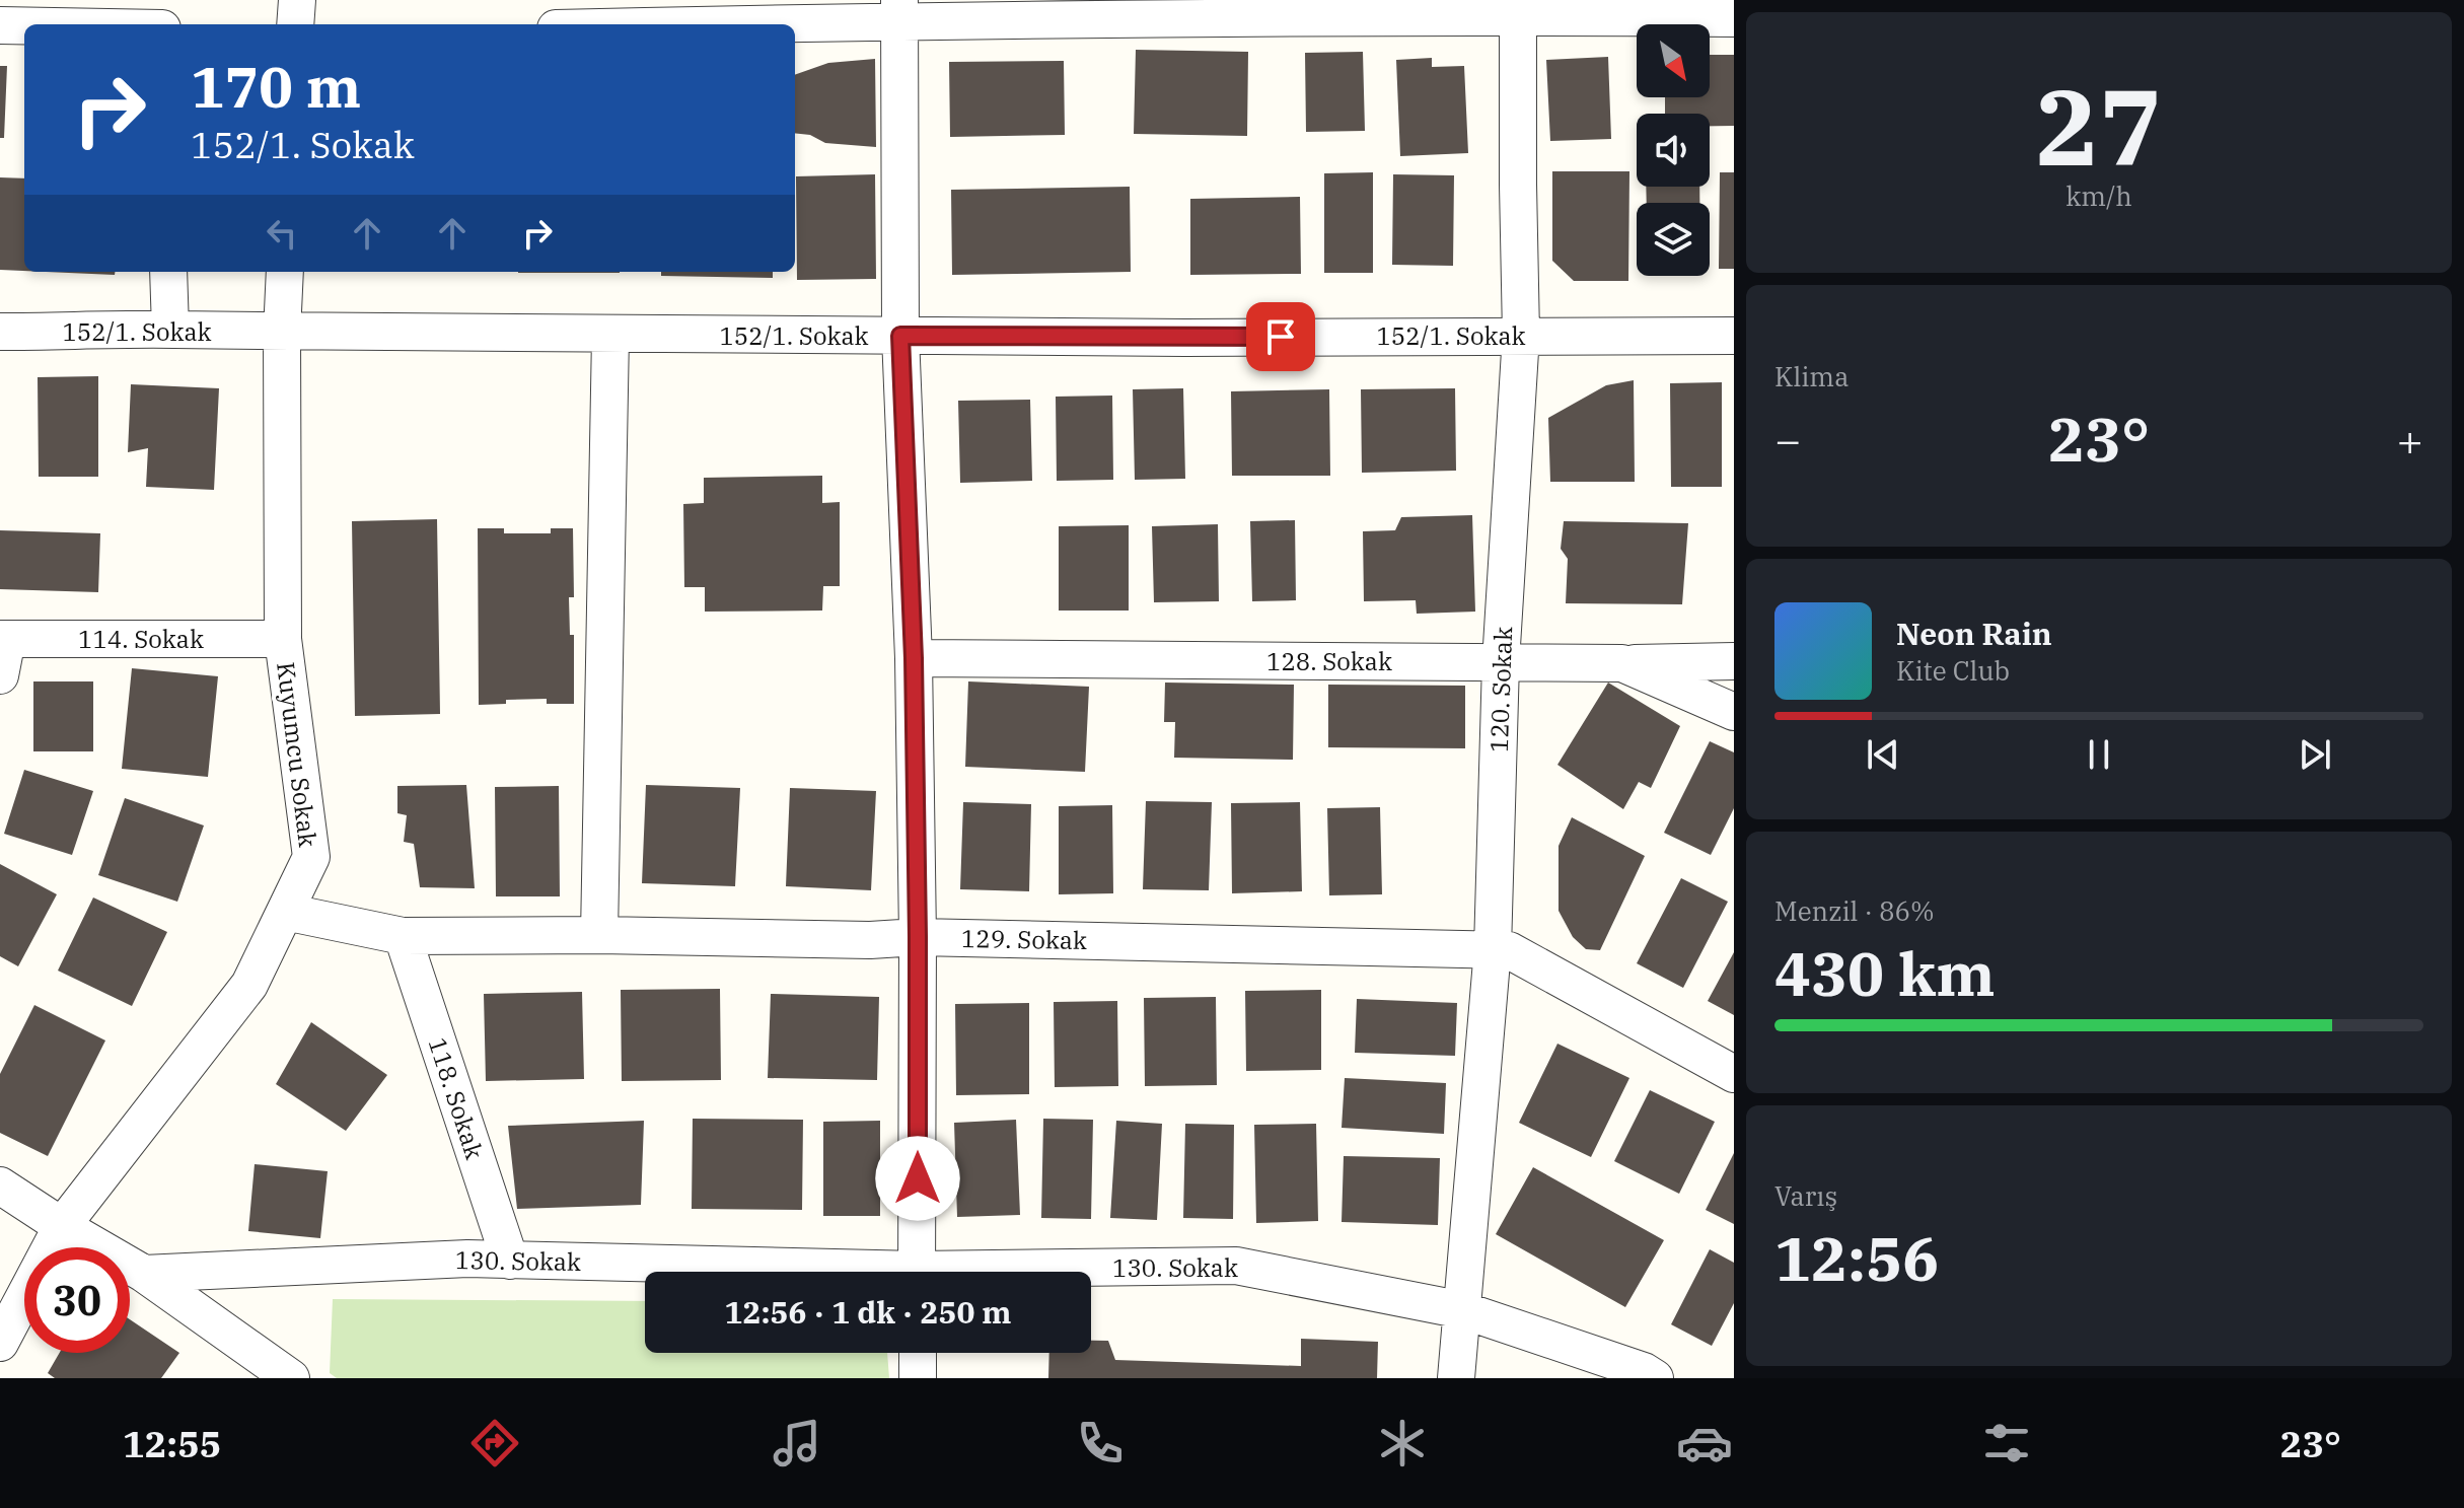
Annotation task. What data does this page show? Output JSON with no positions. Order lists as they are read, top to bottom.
{
  "streets": {
    "street": [
      "152/1. Sokak",
      "114. Sokak",
      "128. Sokak",
      "120. Sokak",
      "Kuyumcu Sokak",
      "129. Sokak",
      "118. Sokak",
      "130. Sokak"
    ]
  },
  "crossings": [
    ["152/1. Sokak", "120. Sokak"],
    ["152/1. Sokak", "Kuyumcu Sokak"],
    ["114. Sokak", "Kuyumcu Sokak"],
    ["128. Sokak", "120. Sokak"],
    ["120. Sokak", "129. Sokak"],
    ["120. Sokak", "130. Sokak"],
    ["Kuyumcu Sokak", "129. Sokak"],
    ["129. Sokak", "118. Sokak"],
    ["118. Sokak", "130. Sokak"]
  ],
  "north": "bottom right",
  "page": {
    "tile": [
      ["27", "km/h"],
      "Klima",
      ["Menzil · 86%", "430 km"],
      ["Varış", "12:56"]
    ],
    "turn": ["170 m", "152/1. Sokak"],
    "heat": ["−", "23°", "+"],
    "song": ["Neon Rain", "Kite Club"],
    "limit": "30",
    "trip": "12:56 · 1 dk · 250 m",
    "tabs": ["12:55", "23°"]
  }
}
